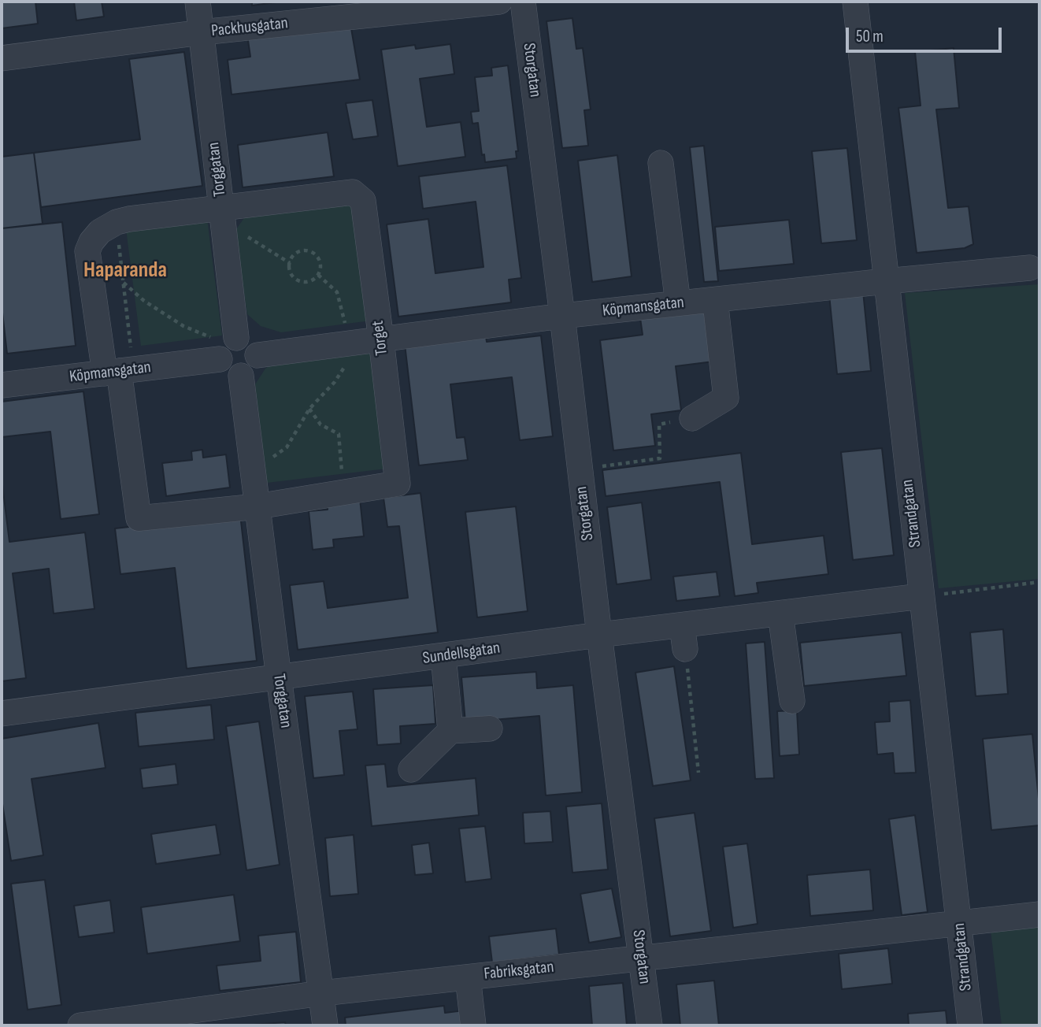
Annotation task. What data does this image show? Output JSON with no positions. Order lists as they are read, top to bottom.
{
  "streets": {
    "street": [
      "Packhusgatan",
      "Storgatan",
      "Torggatan",
      "Köpmansgatan",
      "Torget",
      "Strandgatan",
      "Sundellsgatan",
      "Fabriksgatan"
    ]
  },
  "crossings": [
    ["Packhusgatan", "Torggatan"],
    ["Storgatan", "Köpmansgatan"],
    ["Storgatan", "Sundellsgatan"],
    ["Storgatan", "Fabriksgatan"],
    ["Torggatan", "Köpmansgatan"],
    ["Torggatan", "Torget"],
    ["Torggatan", "Sundellsgatan"],
    ["Torggatan", "Fabriksgatan"],
    ["Köpmansgatan", "Torget"],
    ["Köpmansgatan", "Strandgatan"],
    ["Strandgatan", "Sundellsgatan"],
    ["Strandgatan", "Fabriksgatan"]
  ],
  "districts": ["Haparanda"],
  "scale_bar": "50 m"
}
